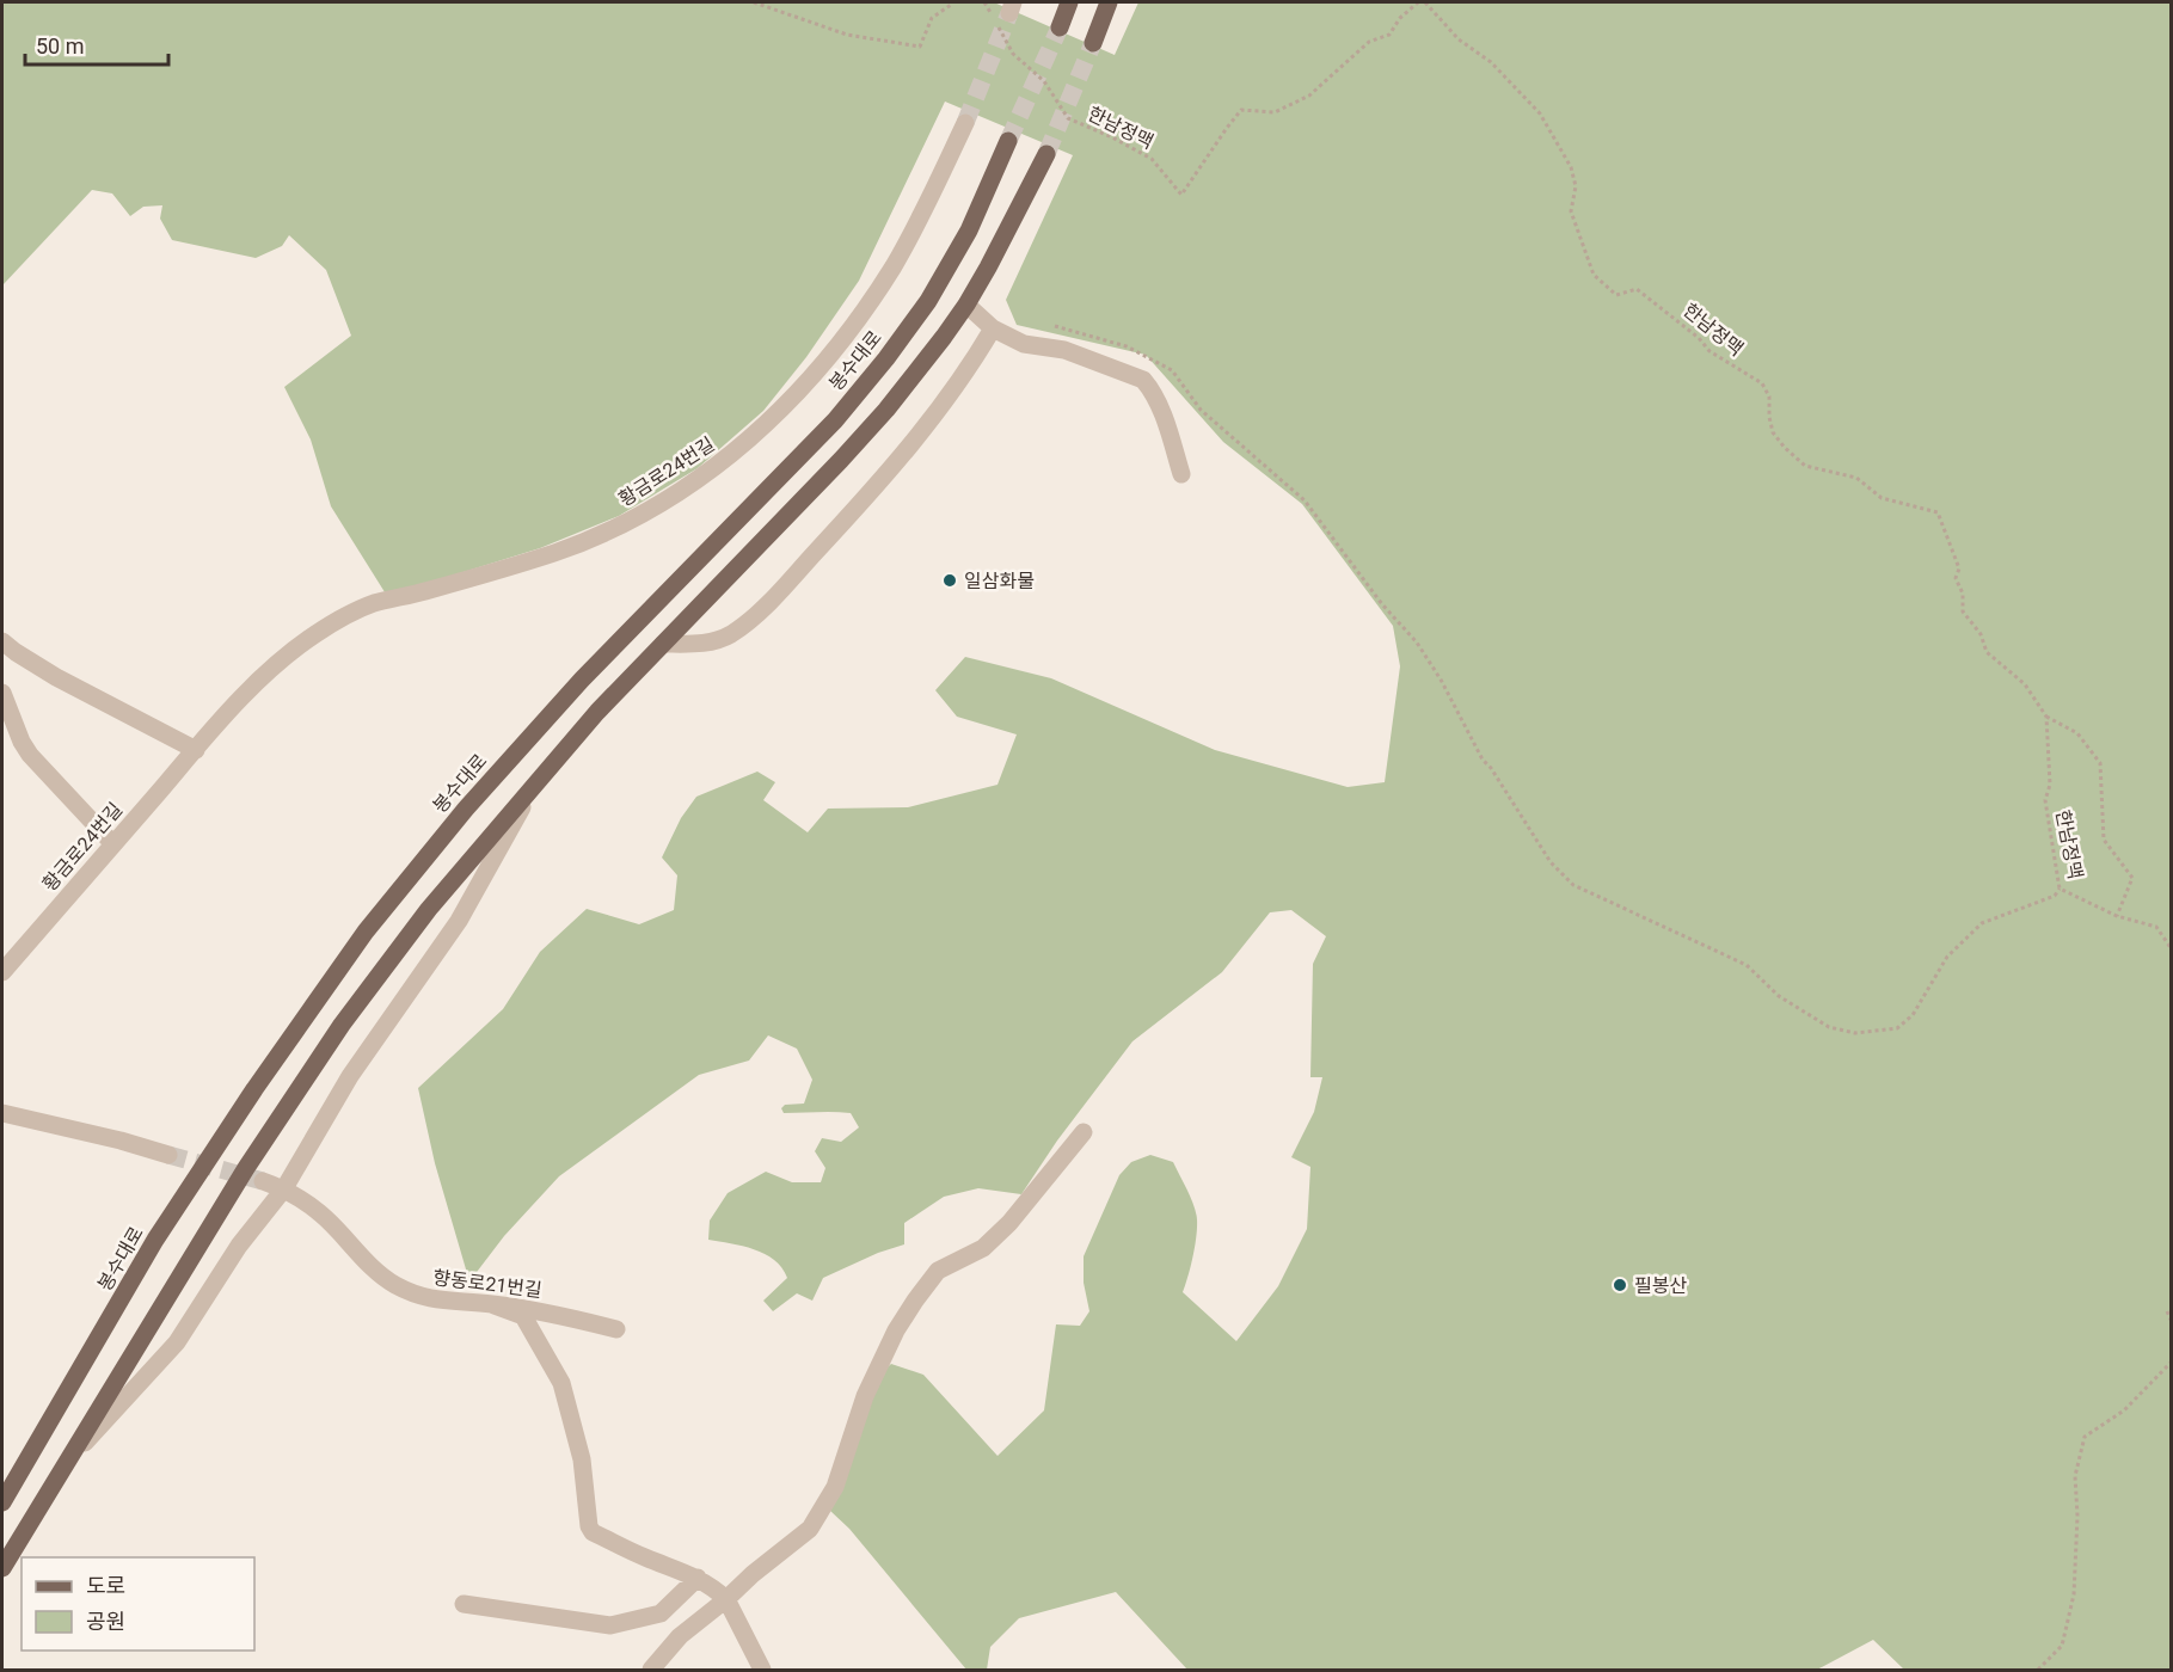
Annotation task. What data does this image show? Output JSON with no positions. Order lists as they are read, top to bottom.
{
  "streets": {
    "main road": ["봉수대로"],
    "street": ["황금로24번길", "향동로21번길"],
    "path": ["한남정맥"]
  },
  "places": ["일삼화물", "필봉산"],
  "legend": ["도로", "공원"],
  "scale_bar": "50 m"
}
